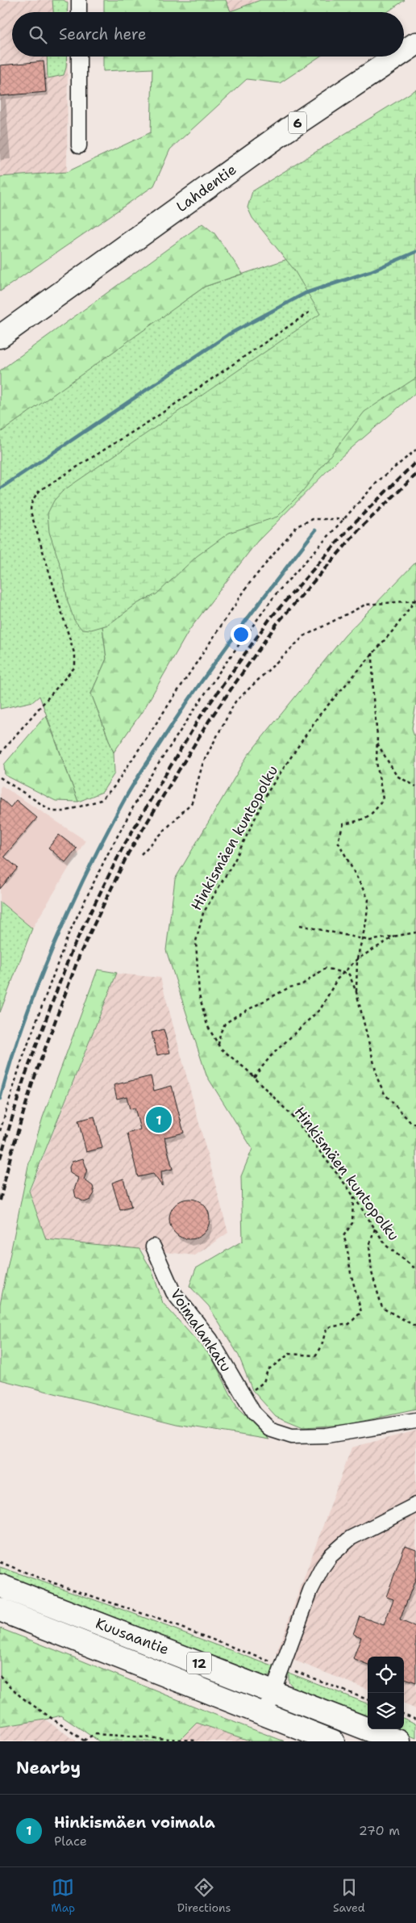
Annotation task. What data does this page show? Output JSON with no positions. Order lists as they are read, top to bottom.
{
  "streets": {
    "main road": [
      "6",
      "Lahdentie",
      "Kuusaantie",
      "12"
    ],
    "street": ["Voimalankatu"],
    "path": ["Hinkismäen kuntopolku"]
  },
  "page": {
    "search": "Search here",
    "pins": "1",
    "heading": "Nearby",
    "list": [
      {
        "mark": "1",
        "name": "Hinkismäen voimala",
        "note": "Place",
        "value": "270 m"
      }
    ],
    "nav": ["Map", "Directions", "Saved"]
  }
}
